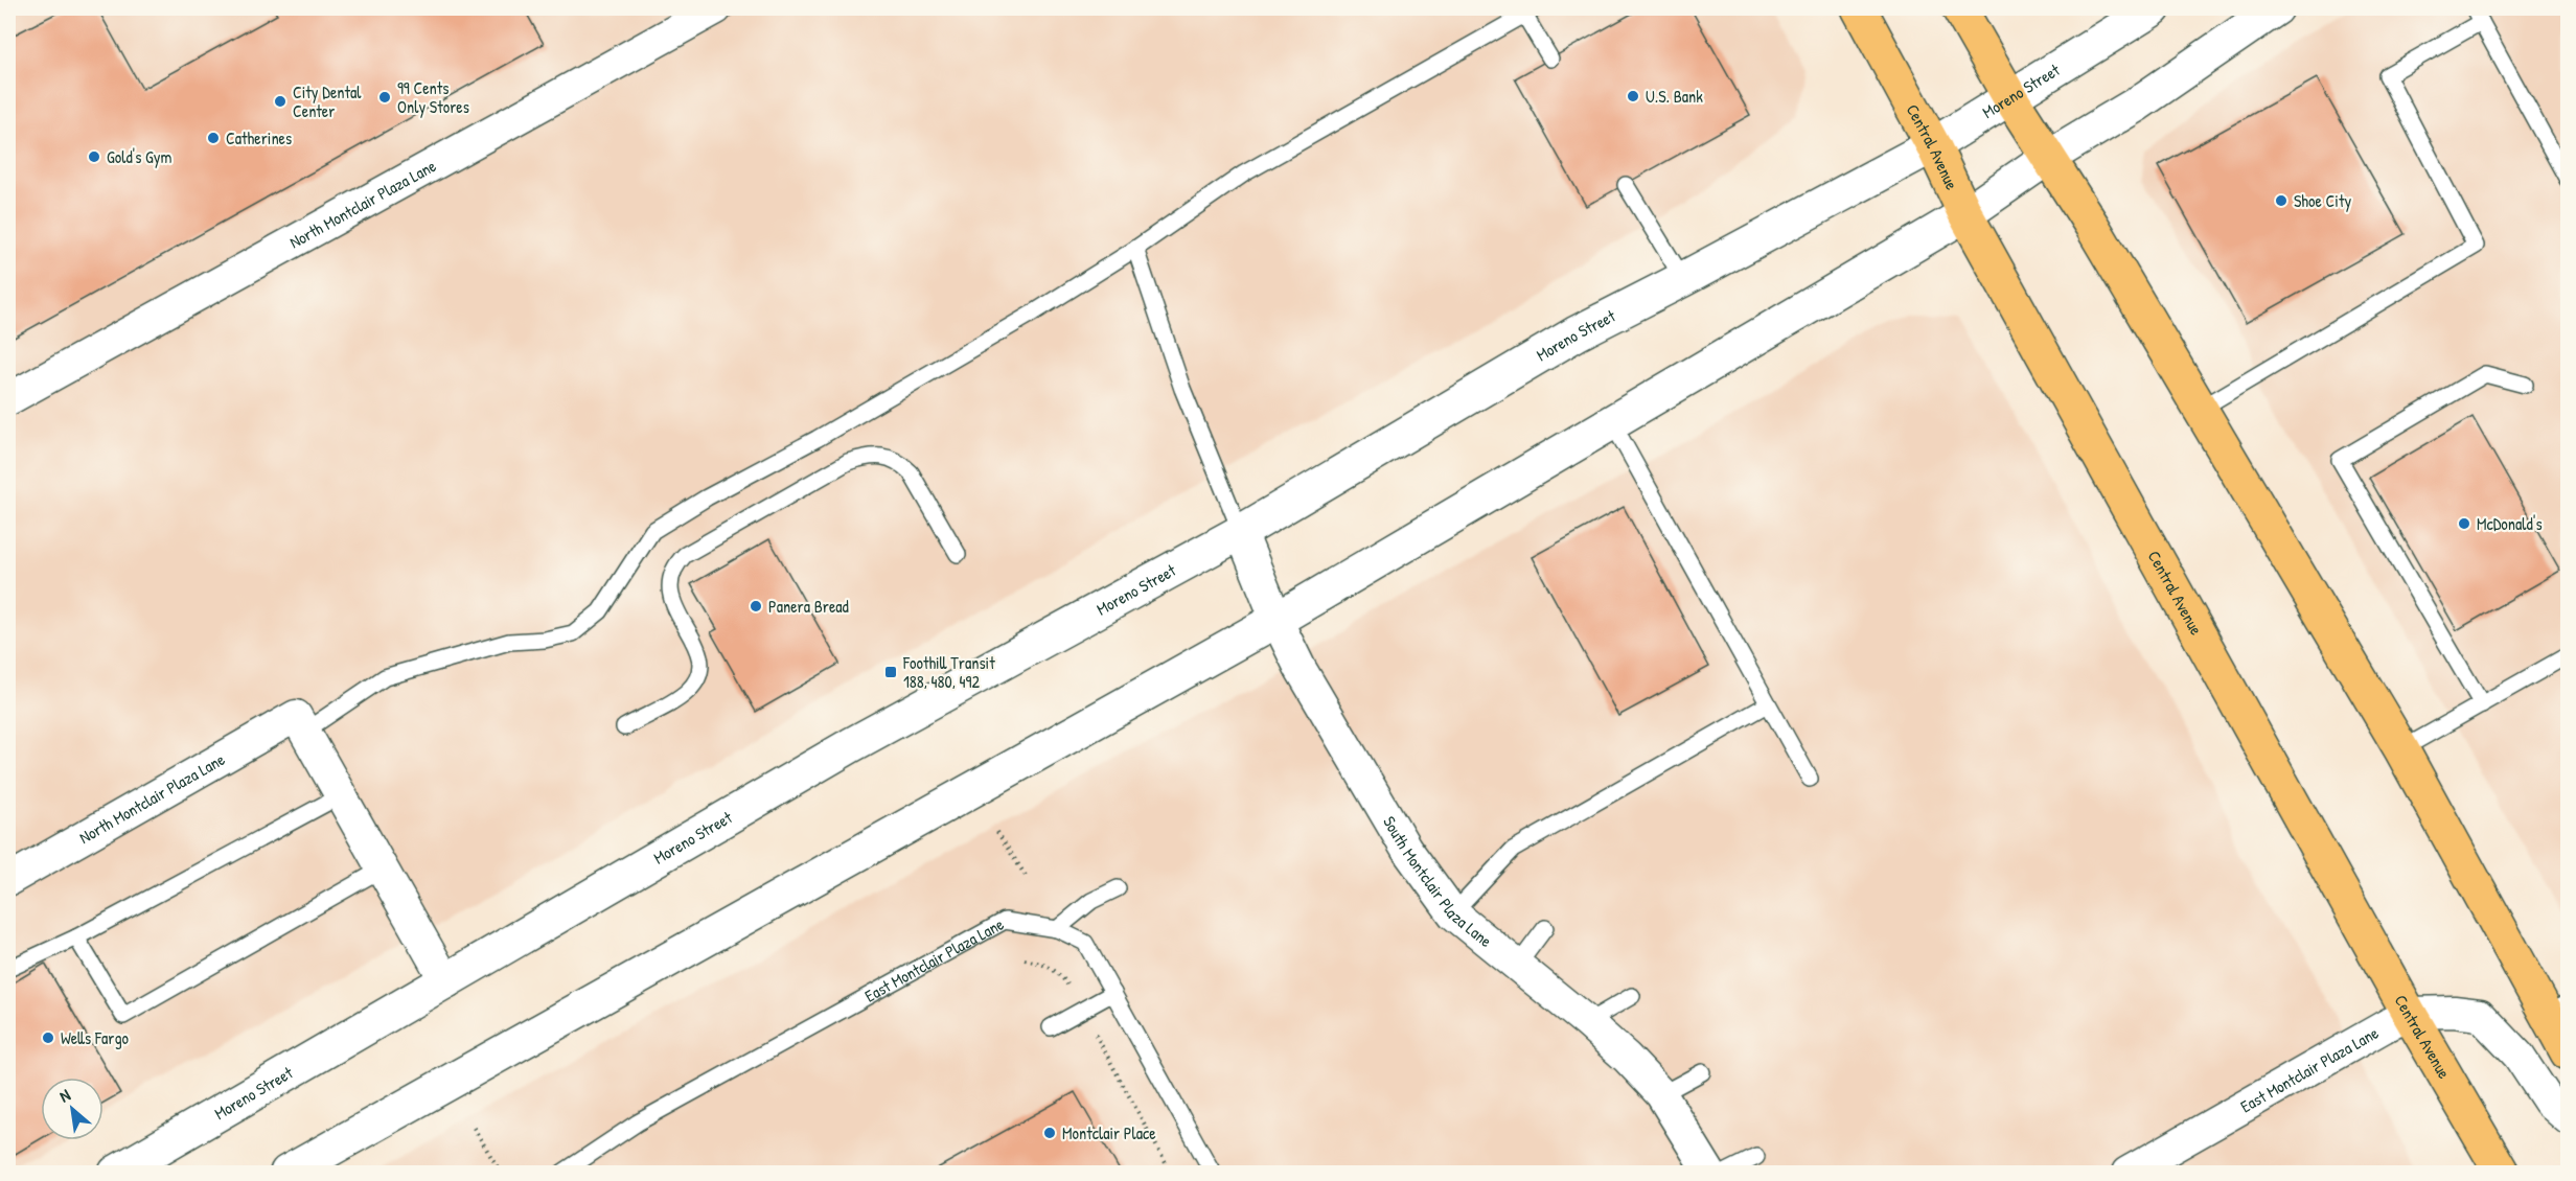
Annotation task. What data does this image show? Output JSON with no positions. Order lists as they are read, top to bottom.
{
  "streets": {
    "main road": ["Central Avenue"],
    "street": [
      "Moreno Street",
      "North Montclair Plaza Lane",
      "South Montclair Plaza Lane",
      "East Montclair Plaza Lane"
    ]
  },
  "crossings": [
    ["Moreno Street", "Central Avenue"],
    ["Moreno Street", "South Montclair Plaza Lane"],
    ["Central Avenue", "East Montclair Plaza Lane"]
  ],
  "places": {
    "other": [
      "U.S. Bank",
      "99 Cents Only Stores",
      "City Dental Center",
      "Catherines",
      "Gold's Gym",
      "Shoe City",
      "McDonald's",
      "Panera Bread",
      "Wells Fargo",
      "Montclair Place"
    ],
    "transit": ["Foothill Transit 188, 480, 492"]
  },
  "north": "top left"
}
